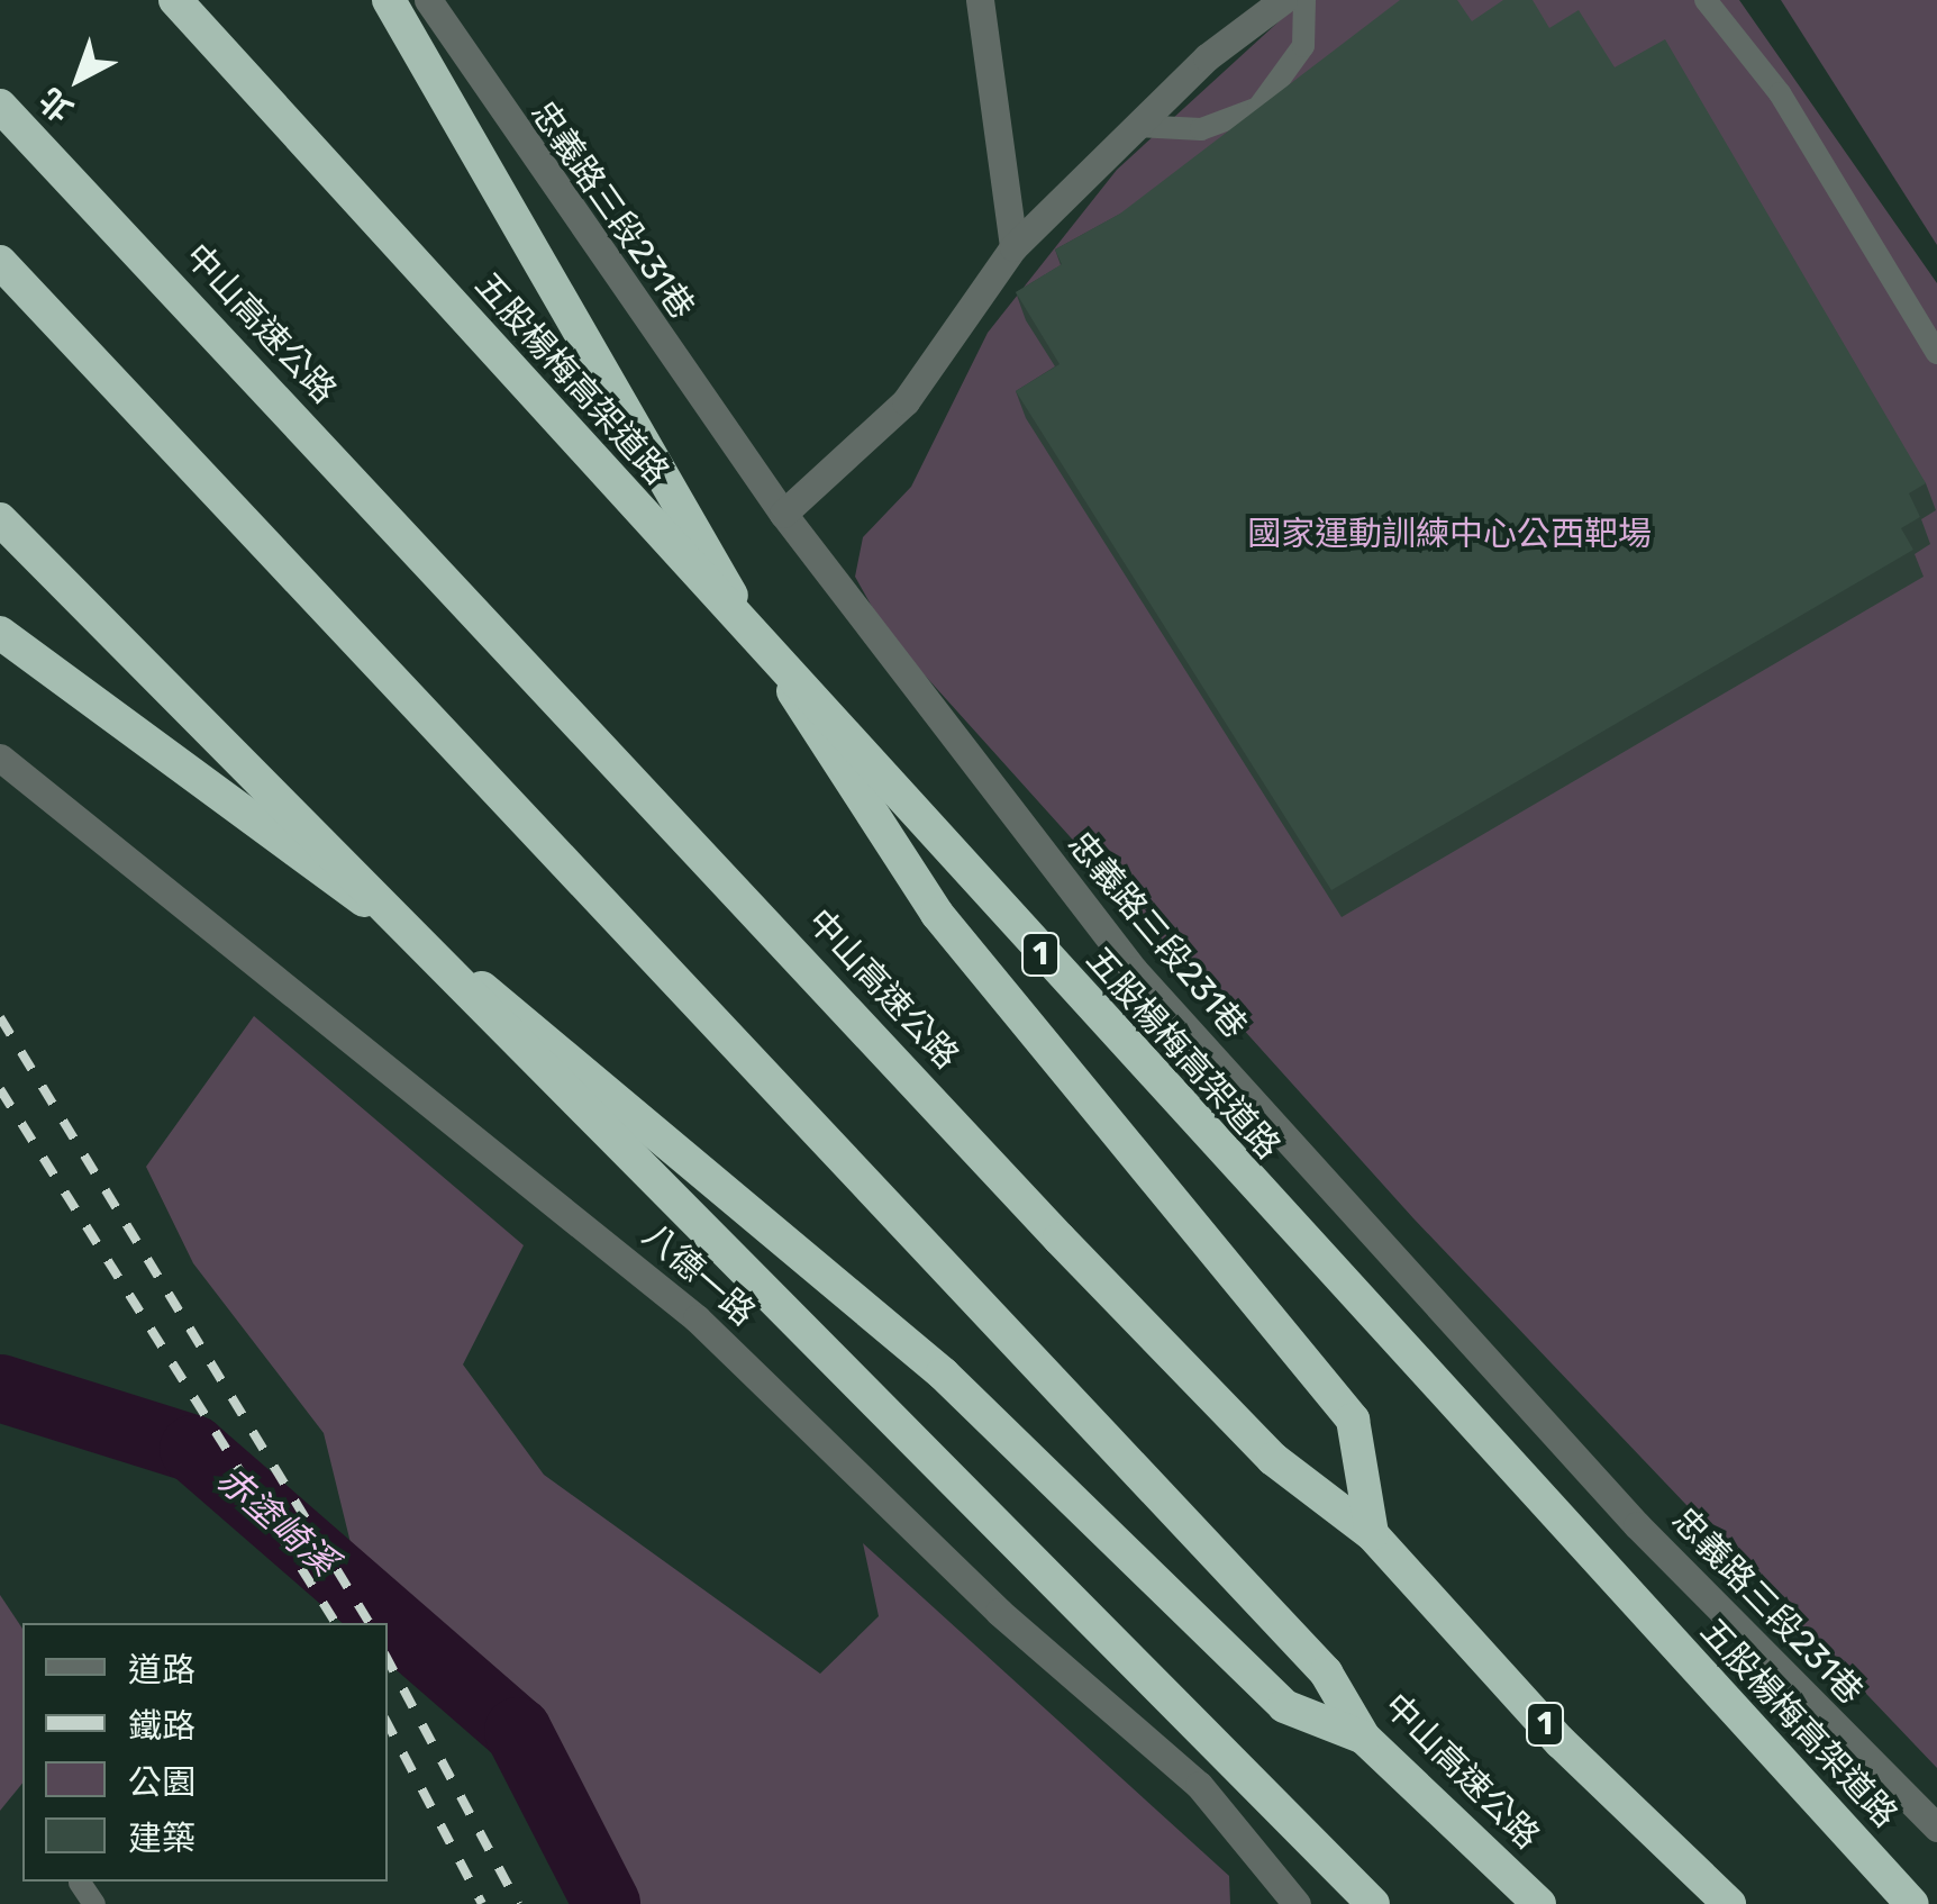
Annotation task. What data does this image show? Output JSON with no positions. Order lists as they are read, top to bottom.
{
  "streets": {
    "highway": ["中山高速公路", "五股楊梅高架道路", "1"],
    "street": ["忠義路三段231巷", "八德一路"]
  },
  "water": ["赤塗崎溪"],
  "parks": ["國家運動訓練中心公西靶場"],
  "legend": [
    "道路",
    "鐵路",
    "公園",
    "建築"
  ],
  "north": "bottom left"
}
